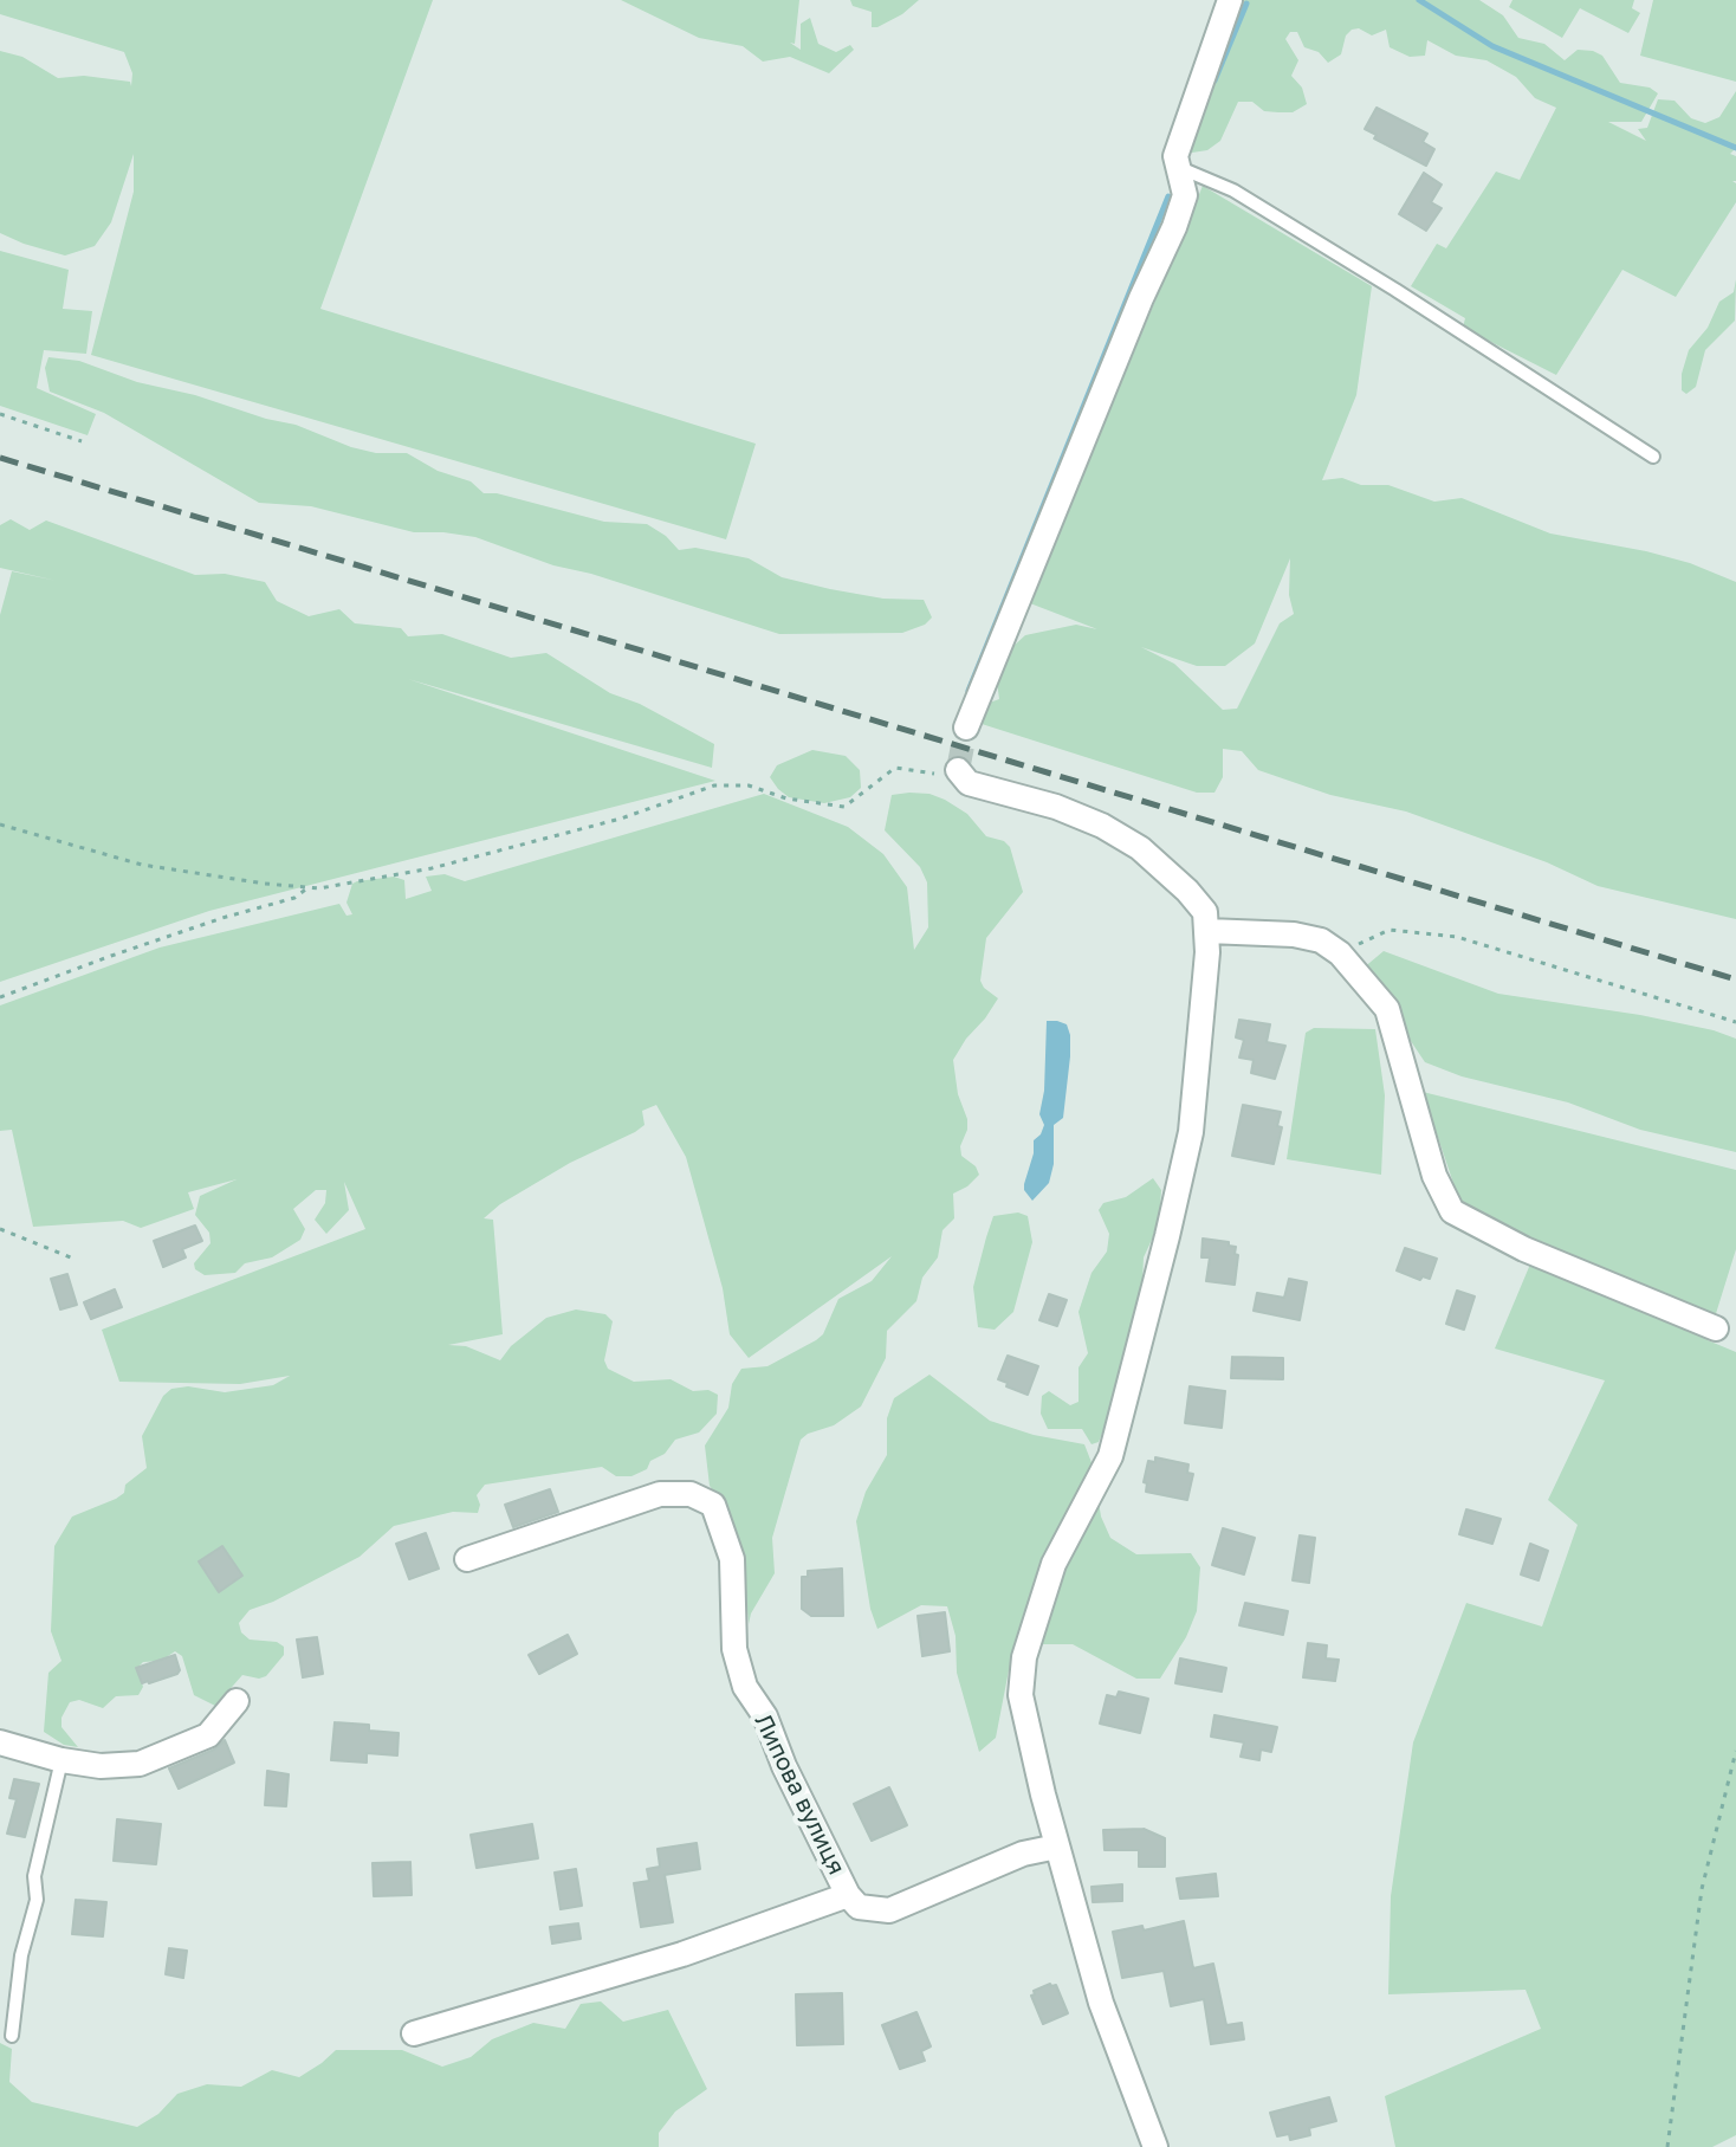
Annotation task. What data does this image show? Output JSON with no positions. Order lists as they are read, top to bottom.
{
  "streets": {
    "street": ["Липова вулиця"]
  }
}
